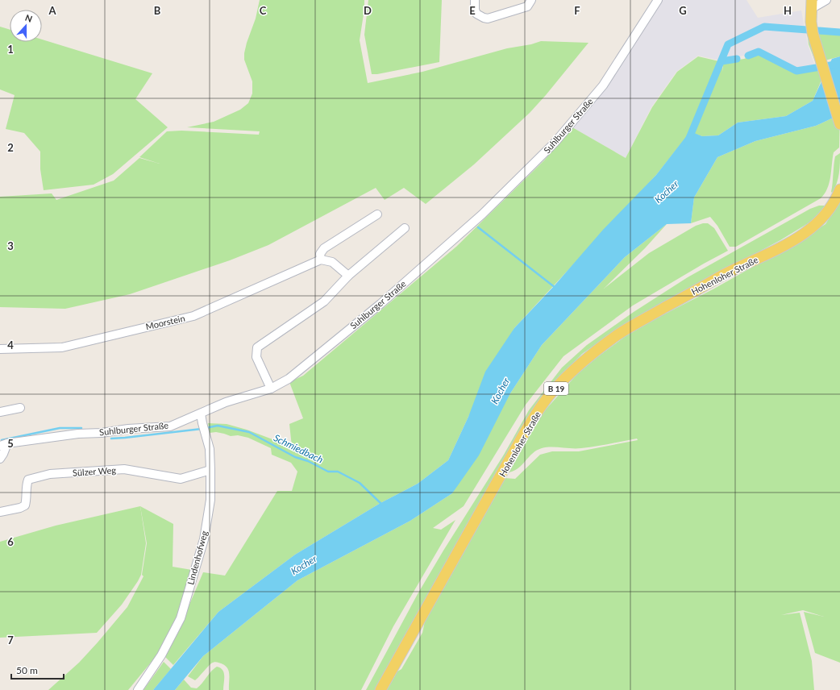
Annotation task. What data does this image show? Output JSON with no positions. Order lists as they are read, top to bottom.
{
  "streets": {
    "main road": ["Hohenloher Straße", "B 19"],
    "street": [
      "Suhlburger Straße",
      "Moorstein",
      "Sülzer Weg",
      "Lindenhofweg"
    ]
  },
  "crossings": [
    ["Suhlburger Straße", "Lindenhofweg"],
    ["Sülzer Weg", "Lindenhofweg"]
  ],
  "water": ["Kocher", "Schmiedbach"],
  "scale_bar": "50 m",
  "north": "top",
  "grid": {
    "columns": [
      "A",
      "B",
      "C",
      "D",
      "E",
      "F",
      "G",
      "H"
    ],
    "rows": [
      "1",
      "2",
      "3",
      "4",
      "5",
      "6",
      "7"
    ]
  }
}
